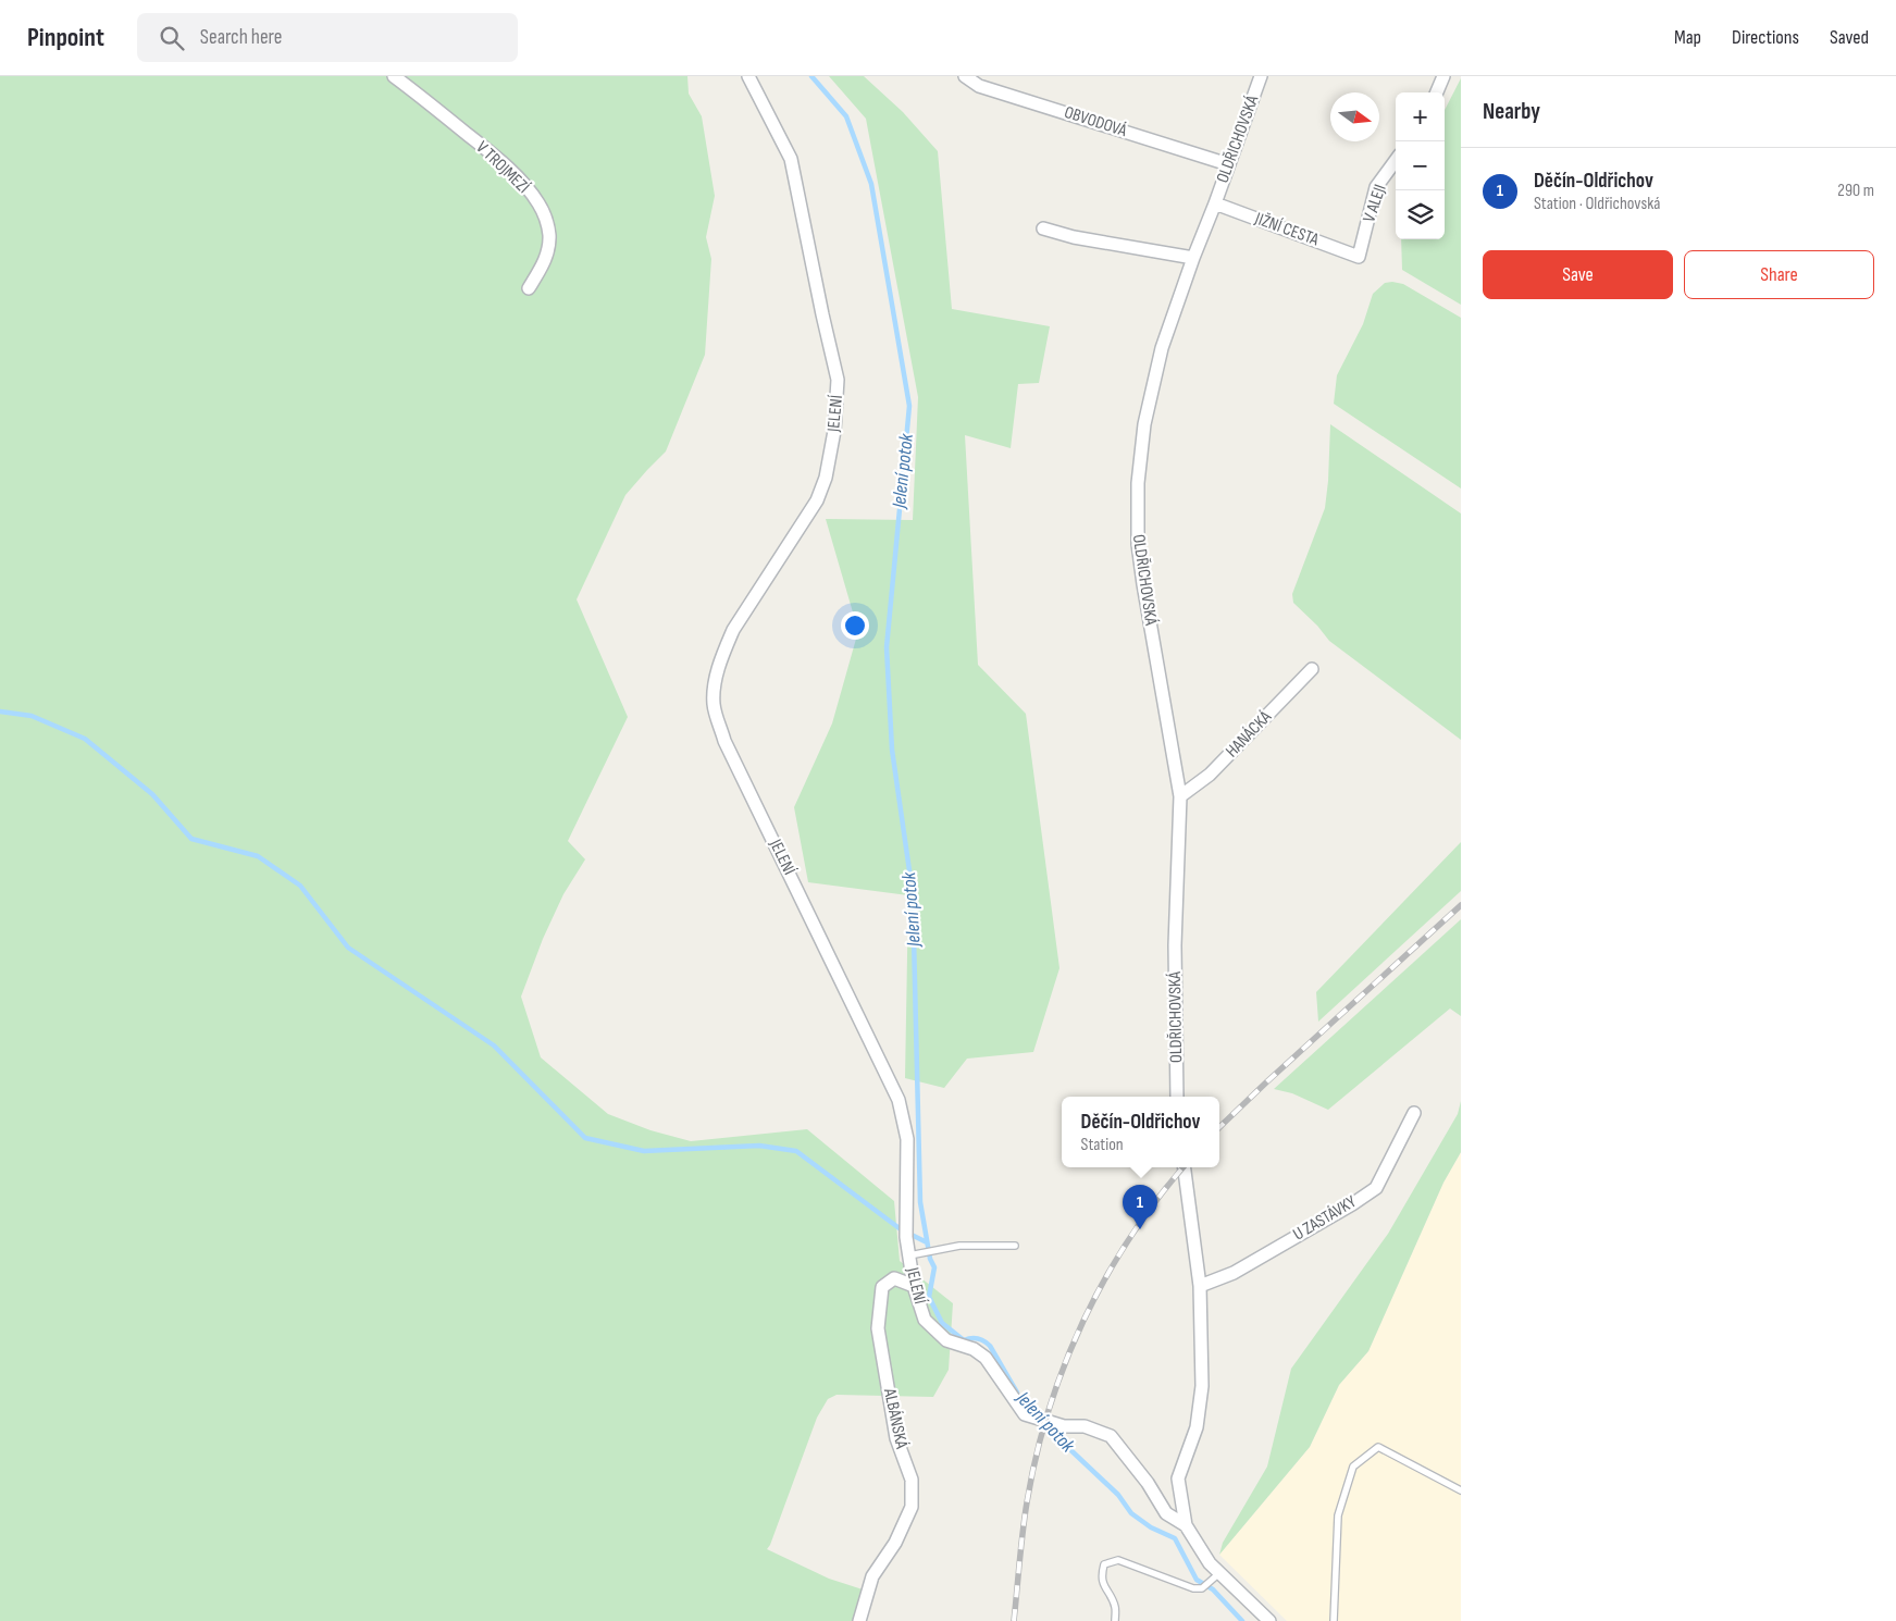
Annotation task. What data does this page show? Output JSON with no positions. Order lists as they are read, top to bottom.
{
  "streets": {
    "street": [
      "OBVODOVÁ",
      "OLDŘICHOVSKÁ",
      "V TROJMEZÍ",
      "V ALEJI",
      "JIŽNÍ CESTA",
      "JELENÍ",
      "HANÁCKÁ",
      "U ZASTÁVKY",
      "ALBÁNSKÁ"
    ]
  },
  "crossings": [
    ["OBVODOVÁ", "OLDŘICHOVSKÁ"],
    ["OLDŘICHOVSKÁ", "JIŽNÍ CESTA"],
    ["OLDŘICHOVSKÁ", "HANÁCKÁ"],
    ["V ALEJI", "JIŽNÍ CESTA"],
    ["JELENÍ", "ALBÁNSKÁ"]
  ],
  "water": ["Jelení potok"],
  "north": "right",
  "page": {
    "header": "Pinpoint",
    "search": "Search here",
    "nav": ["Map", "Directions", "Saved"],
    "heading": "Nearby",
    "map_buttons": ["+", "−"],
    "list": [
      {
        "mark": "1",
        "name": "Děčín-Oldřichov",
        "note": "Station · Oldřichovská",
        "value": "290 m"
      }
    ],
    "buttons": ["Save", "Share"],
    "popup": ["Děčín-Oldřichov", "Station"],
    "pins": "1"
  }
}
